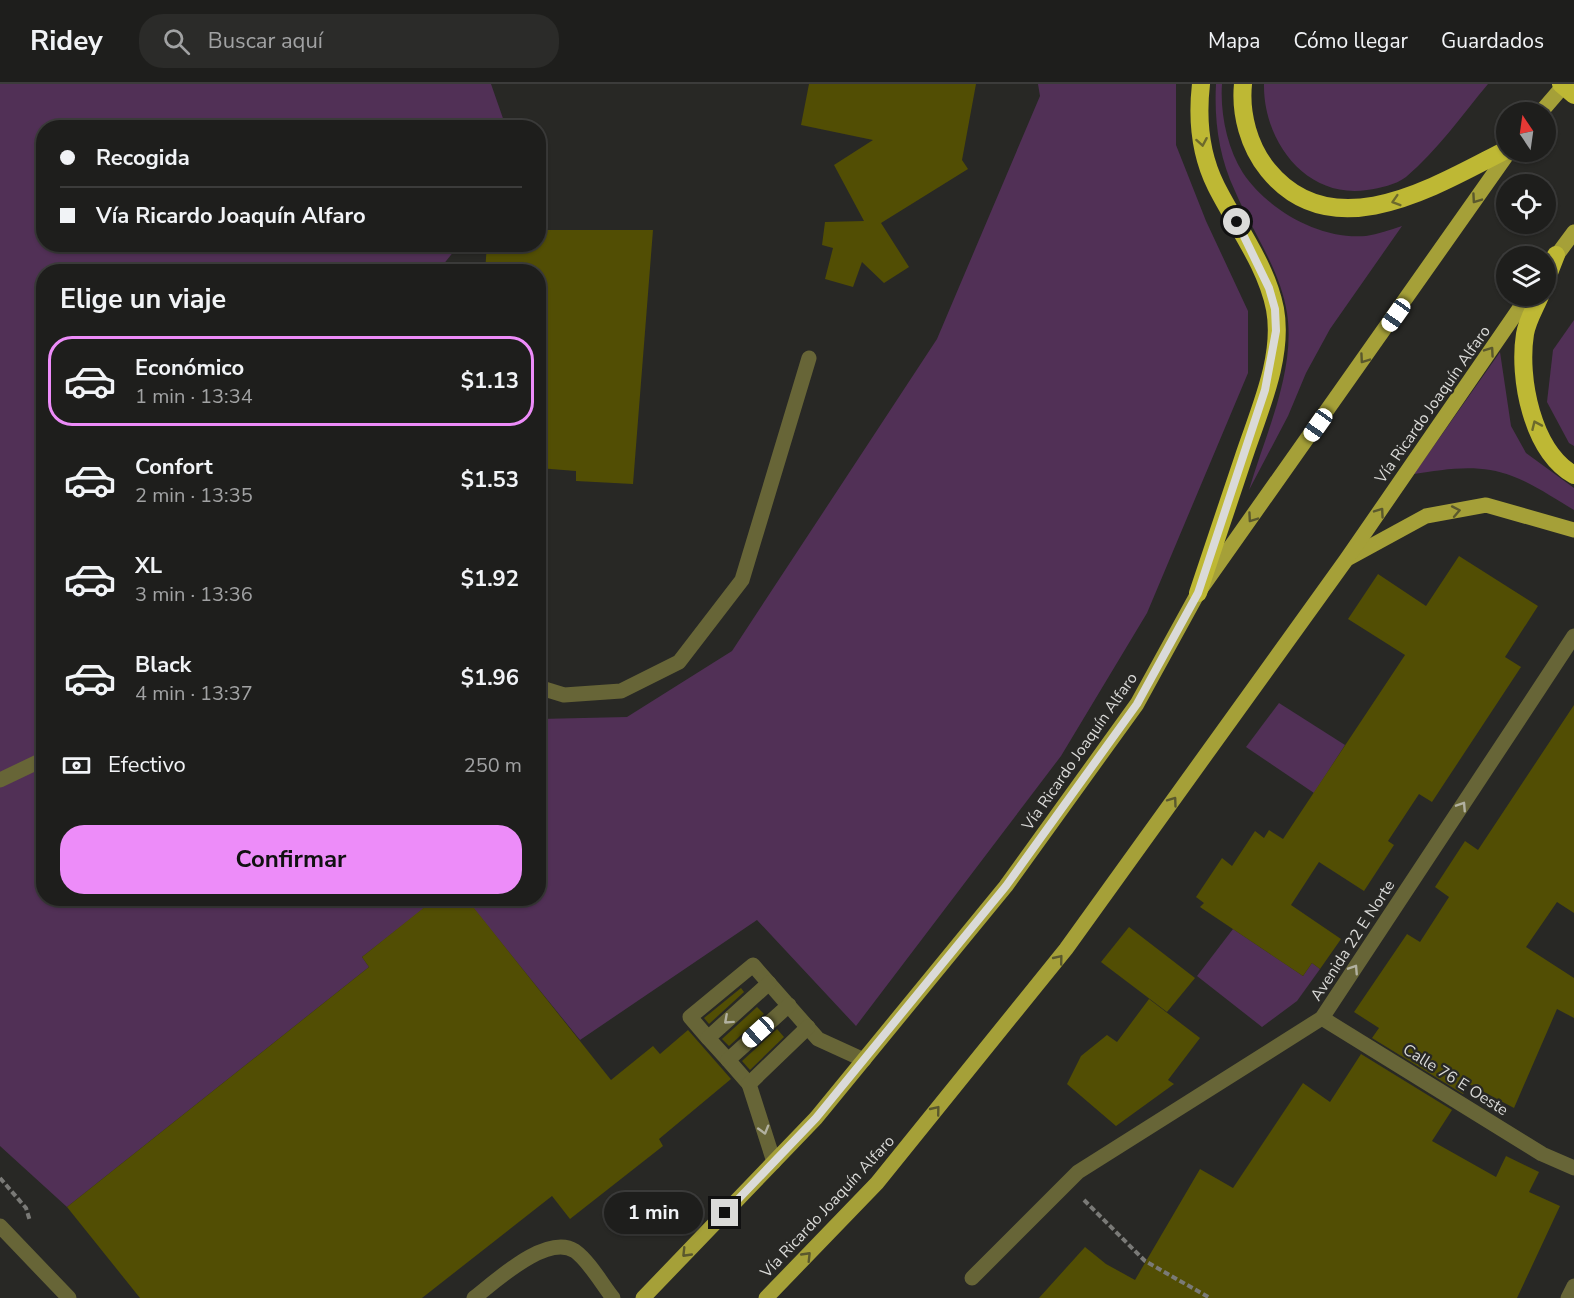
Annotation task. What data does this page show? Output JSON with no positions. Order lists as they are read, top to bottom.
{
  "streets": {
    "main road": ["Vía Ricardo Joaquín Alfaro"],
    "street": ["Avenida 22 E Norte", "Calle 76 E Oeste"]
  },
  "crossings": [
    ["Avenida 22 E Norte", "Calle 76 E Oeste"]
  ],
  "one_way": ["Avenida 22 E Norte"],
  "north": "top",
  "page": {
    "header": "Ridey",
    "search": "Buscar aquí",
    "nav": ["Mapa", "Cómo llegar", "Guardados"],
    "banner": ["Recogida", "Vía Ricardo Joaquín Alfaro"],
    "heading": "Elige un viaje",
    "list": [
      {
        "name": "Económico",
        "note": "1 min · 13:34",
        "value": "$1.13"
      },
      {
        "name": "Confort",
        "note": "2 min · 13:35",
        "value": "$1.53"
      },
      {
        "name": "XL",
        "note": "3 min · 13:36",
        "value": "$1.92"
      },
      {
        "name": "Black",
        "note": "4 min · 13:37",
        "value": "$1.96"
      }
    ],
    "pay": ["Efectivo", "250 m"],
    "buttons": "Confirmar",
    "bubble": "1 min"
  }
}
